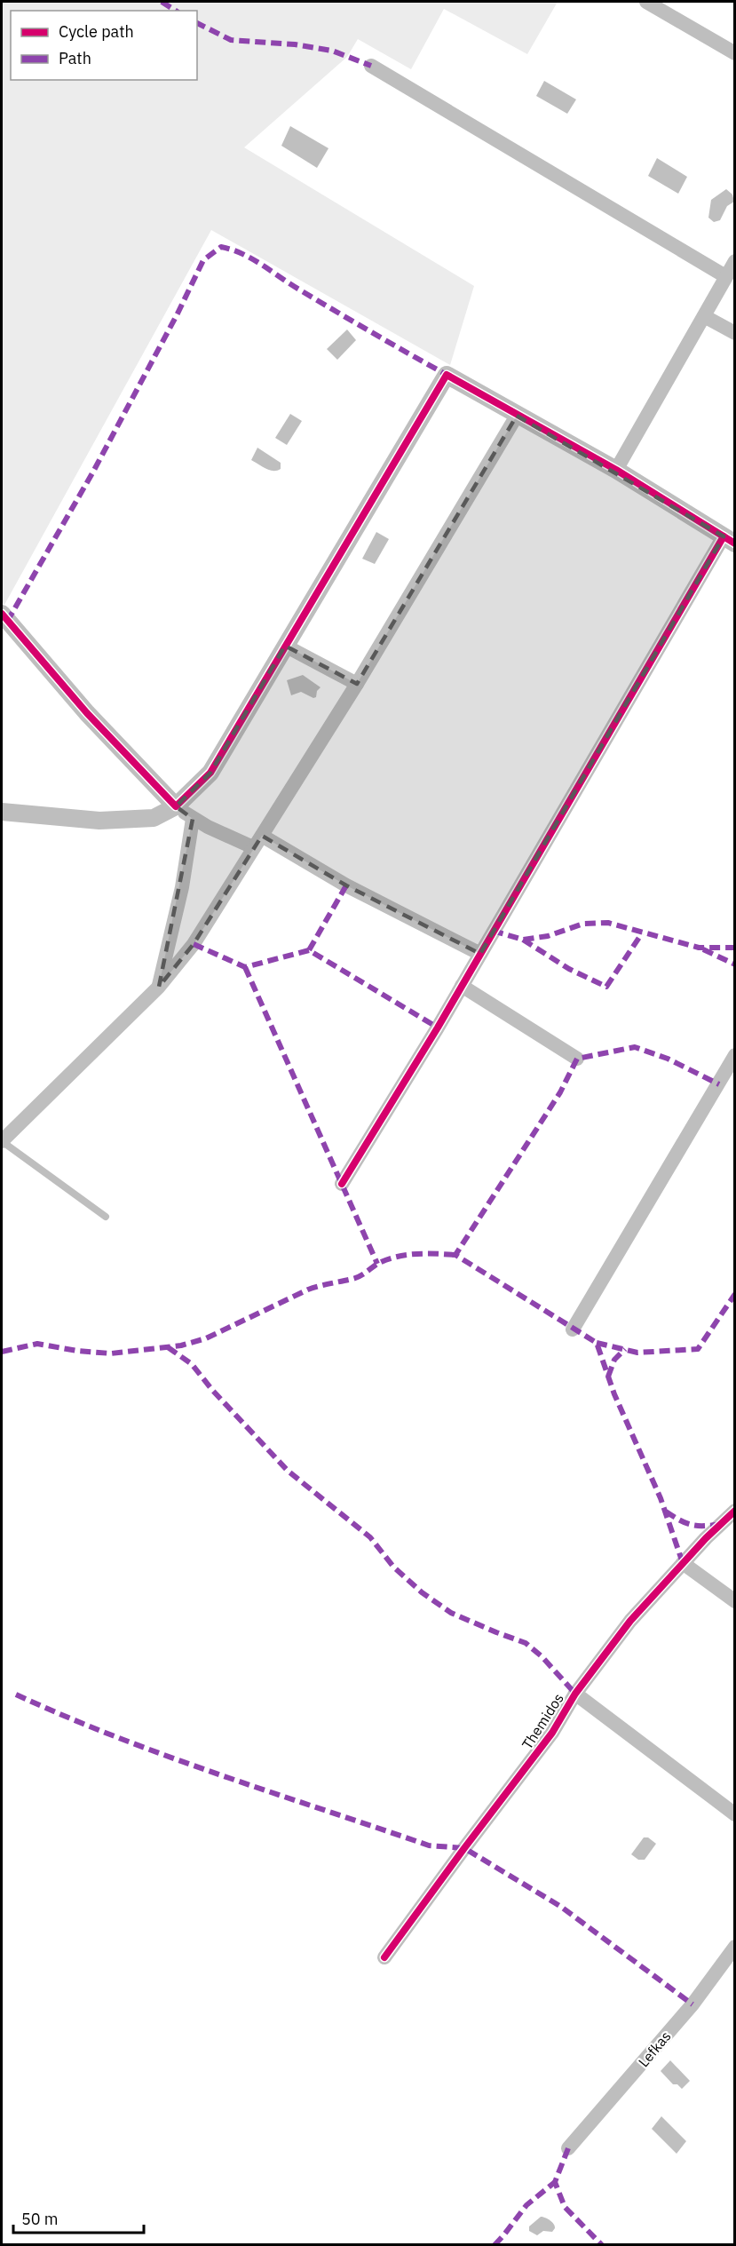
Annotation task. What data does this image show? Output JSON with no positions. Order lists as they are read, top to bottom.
{
  "streets": {
    "street": ["Themidos", "Lefkas"]
  },
  "legend": ["Cycle path", "Path"],
  "scale_bar": "50 m"
}
